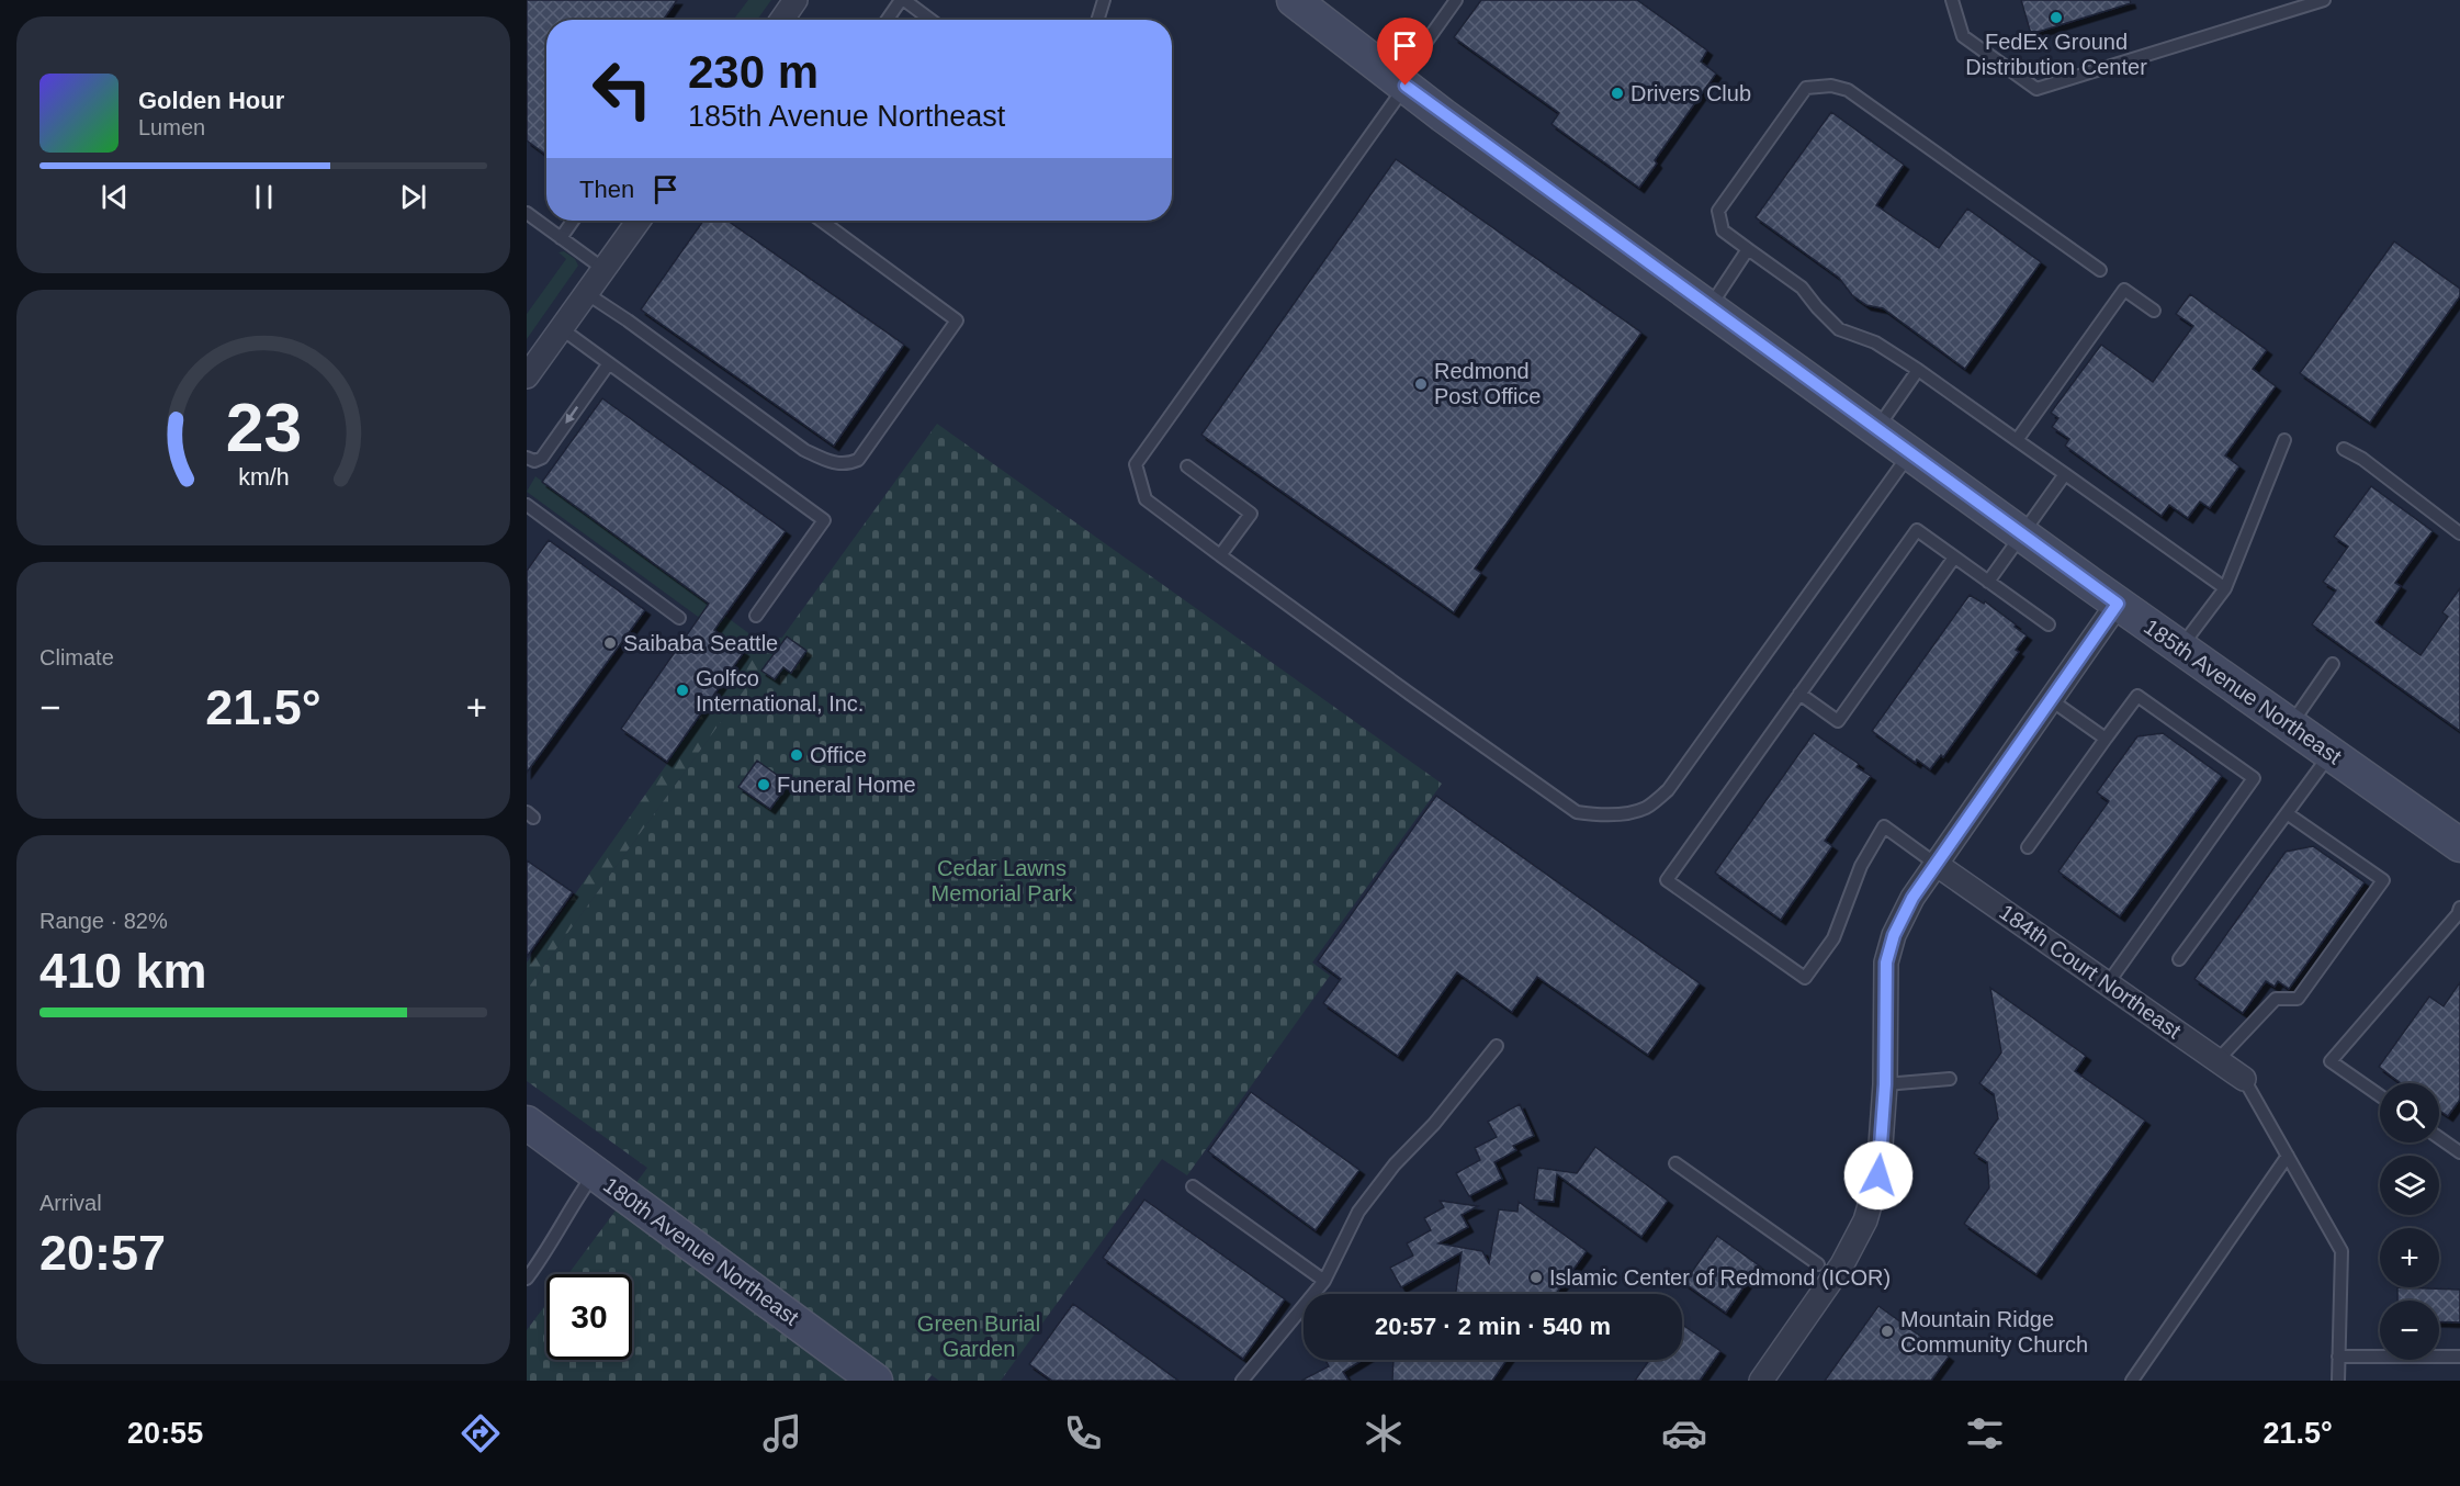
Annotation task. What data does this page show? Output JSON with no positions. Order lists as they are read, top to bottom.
{
  "streets": {
    "street": ["185th Avenue Northeast", "184th Court Northeast", "180th Avenue Northeast"]
  },
  "parks": ["Cedar Lawns Memorial Park", "Green Burial Garden"],
  "places": [
    "FedEx Ground Distribution Center",
    "Drivers Club",
    "Redmond Post Office",
    "Saibaba Seattle",
    "Golfco International, Inc.",
    "Office",
    "Funeral Home",
    "Islamic Center of Redmond (ICOR)",
    "Mountain Ridge Community Church"
  ],
  "page": {
    "turn": ["230 m", "185th Avenue Northeast"],
    "song": ["Golden Hour", "Lumen"],
    "then": "Then",
    "tile": [
      "Climate",
      ["Range · 82%", "410 km"],
      ["Arrival", "20:57"]
    ],
    "heat": ["−", "21.5°", "+"],
    "map_buttons": ["+", "−"],
    "limit": "30",
    "trip": "20:57 · 2 min · 540 m",
    "tabs": ["20:55", "21.5°"],
    "gauge": ["23", "km/h"]
  }
}
